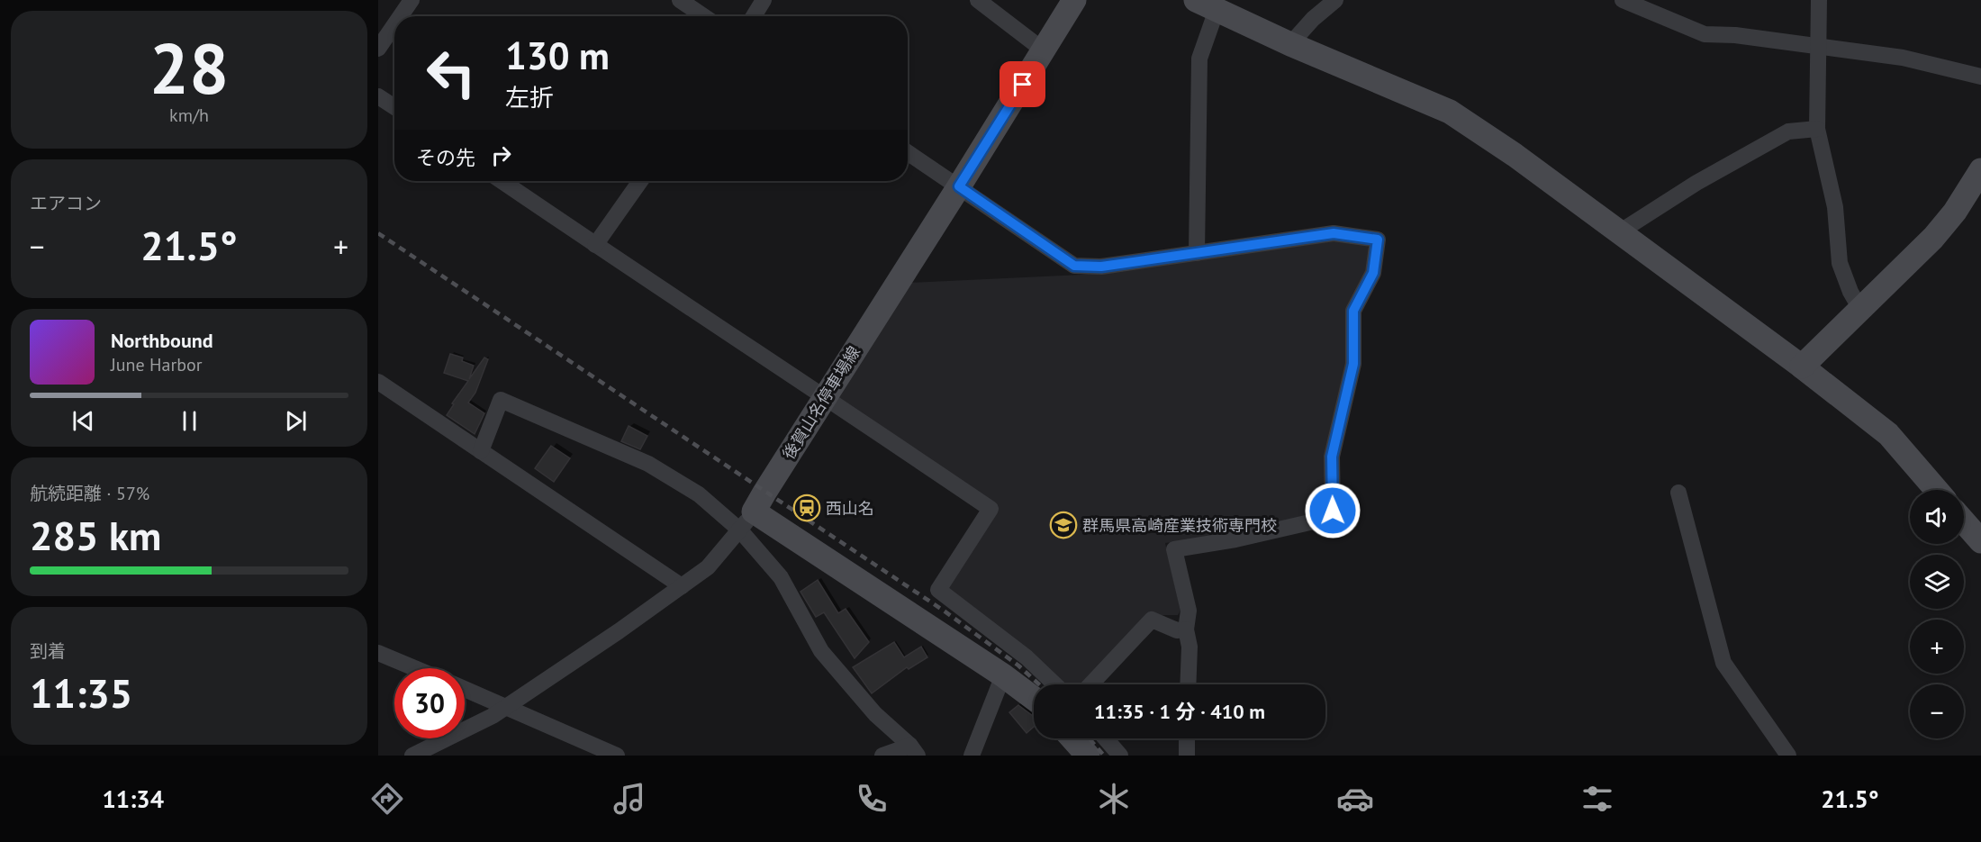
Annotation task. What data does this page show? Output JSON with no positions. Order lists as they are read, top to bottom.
{
  "streets": {
    "street": ["後賀山名停車場線"]
  },
  "places": {
    "station": ["西山名"],
    "school or university": ["群馬県高崎産業技術専門校"]
  },
  "page": {
    "tile": [
      ["28", "km/h"],
      "エアコン",
      ["航続距離 · 57%", "285 km"],
      ["到着", "11:35"]
    ],
    "turn": ["130 m", "左折"],
    "then": "その先",
    "heat": ["−", "21.5°", "+"],
    "song": ["Northbound", "June Harbor"],
    "map_buttons": ["+", "−"],
    "limit": "30",
    "trip": "11:35 · 1 分 · 410 m",
    "tabs": ["11:34", "21.5°"]
  }
}
